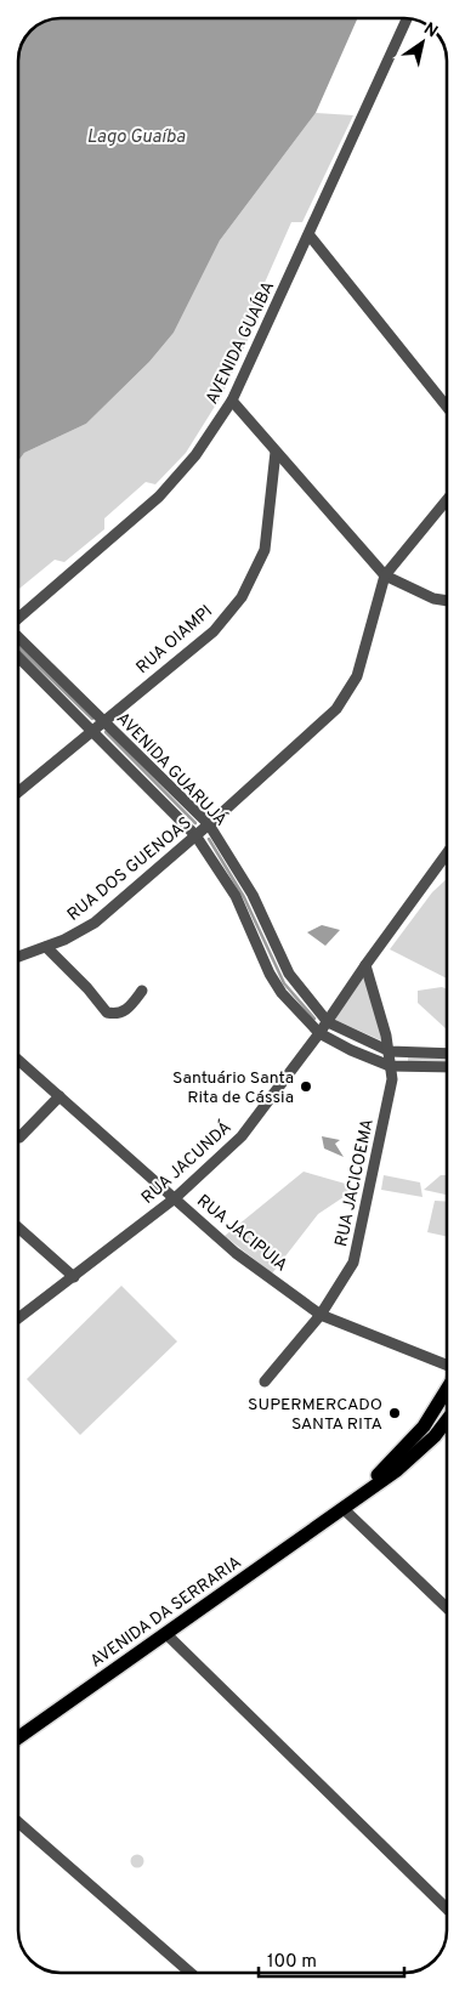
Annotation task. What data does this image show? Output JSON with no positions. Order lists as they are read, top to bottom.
{
  "streets": {
    "main road": ["AVENIDA DA SERRARIA"],
    "street": [
      "AVENIDA GUAÍBA",
      "RUA OIAMPI",
      "AVENIDA GUARUJÁ",
      "RUA DOS GUENOAS",
      "RUA JACUNDÁ",
      "RUA JACICOEMA",
      "RUA JACIPUIA"
    ]
  },
  "crossings": [
    ["RUA OIAMPI", "AVENIDA GUARUJÁ"],
    ["AVENIDA GUARUJÁ", "RUA DOS GUENOAS"],
    ["AVENIDA GUARUJÁ", "RUA JACUNDÁ"],
    ["AVENIDA GUARUJÁ", "RUA JACICOEMA"],
    ["RUA JACUNDÁ", "RUA JACICOEMA"],
    ["RUA JACUNDÁ", "RUA JACIPUIA"],
    ["RUA JACICOEMA", "RUA JACIPUIA"]
  ],
  "water": ["Lago Guaíba"],
  "places": ["Santuário Santa Rita de Cássia", "SUPERMERCADO SANTA RITA"],
  "scale_bar": "100 m",
  "north": "top right"
}
